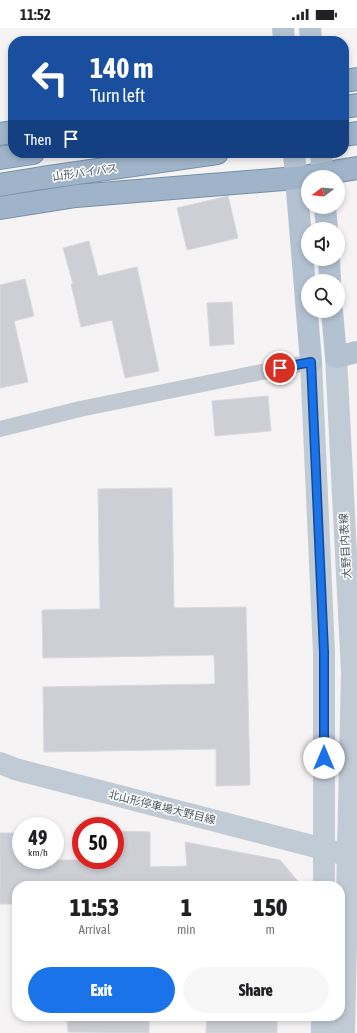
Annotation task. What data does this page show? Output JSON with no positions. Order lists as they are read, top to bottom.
{
  "streets": {
    "highway": ["山形バイパス"],
    "main road": ["大野目内表線", "北山形停車場大野目線"]
  },
  "crossings": [
    ["大野目内表線", "北山形停車場大野目線"]
  ],
  "north": "left",
  "page": {
    "status": "11:52",
    "turn": ["140 m", "Turn left"],
    "then": "Then",
    "speed": "49 km/h",
    "limit": "50",
    "eta": [
      "11:53",
      "Arrival",
      "1",
      "min",
      "150",
      "m"
    ],
    "buttons": ["Exit", "Share"]
  }
}
